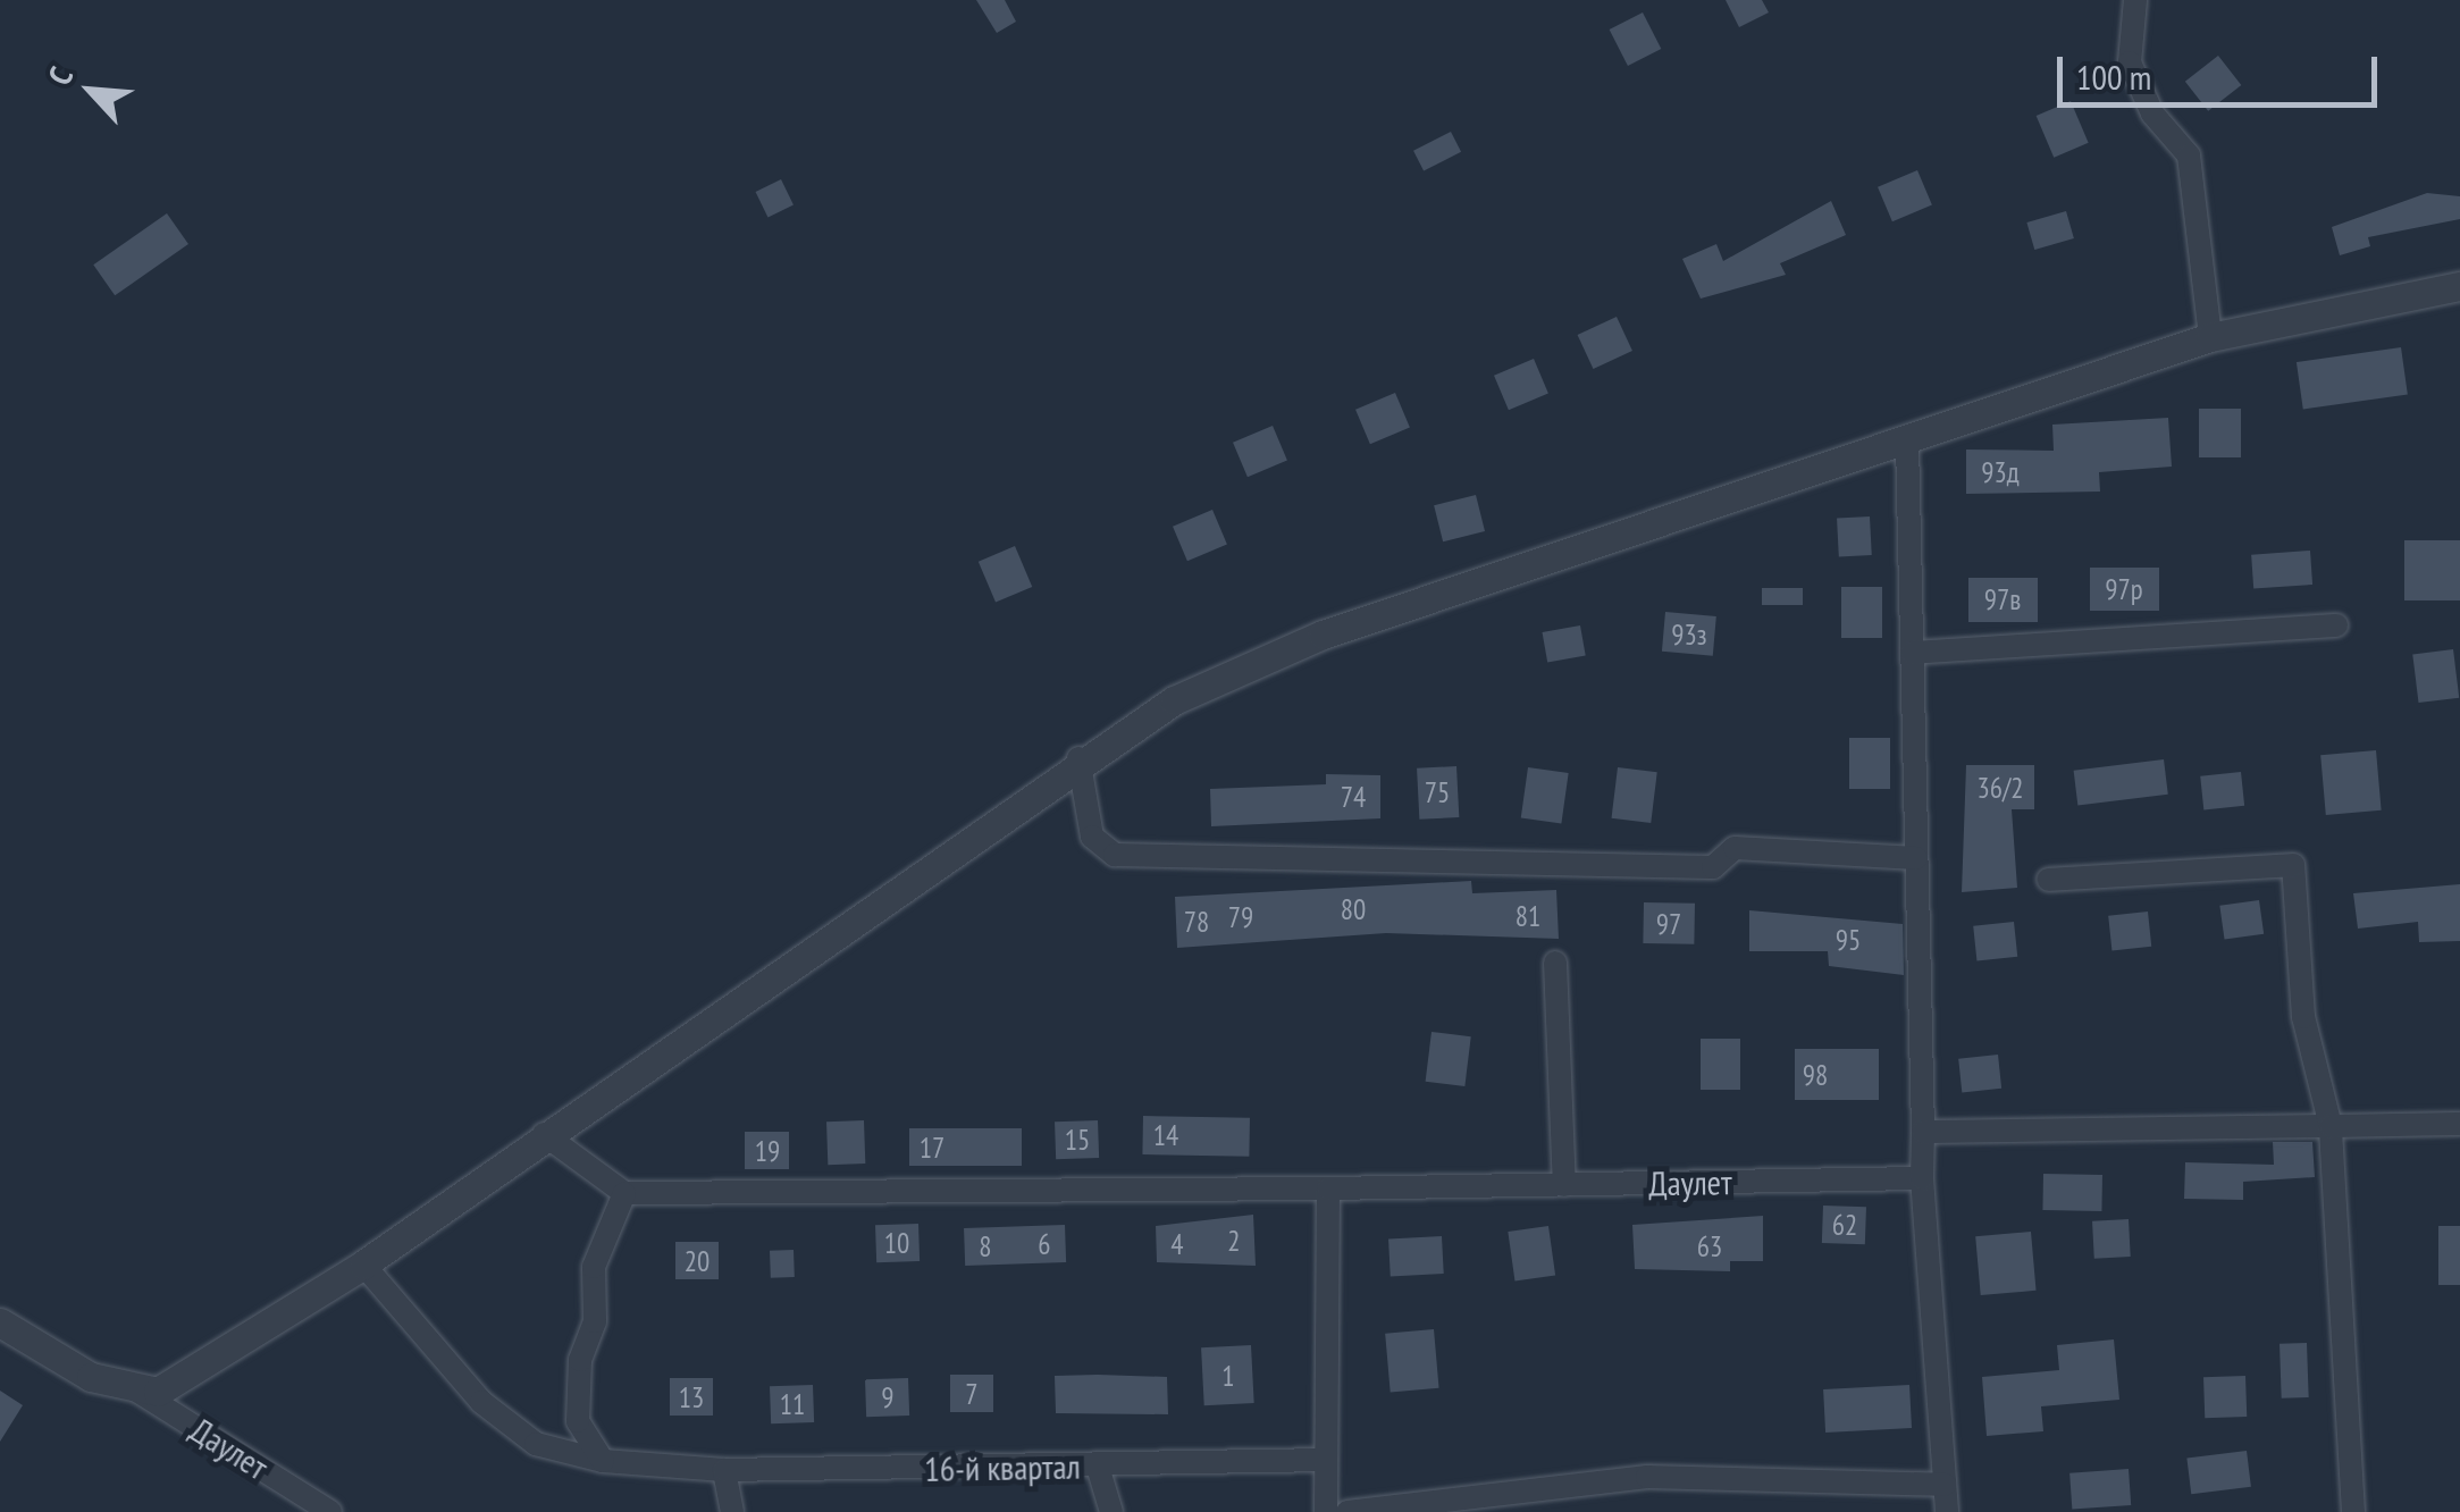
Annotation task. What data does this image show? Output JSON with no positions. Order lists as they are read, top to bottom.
{
  "streets": {
    "street": ["Даулет", "16-й квартал"]
  },
  "house_numbers": [
    "93д",
    "97р",
    "97в",
    "93з",
    "36/2",
    "75",
    "74",
    "80",
    "81",
    "79",
    "78",
    "97",
    "95",
    "98",
    "14",
    "15",
    "17",
    "19",
    "62",
    "2",
    "10",
    "6",
    "4",
    "8",
    "63",
    "20",
    "1",
    "7",
    "13",
    "9",
    "11"
  ],
  "scale_bar": "100 m",
  "north": "top left"
}
